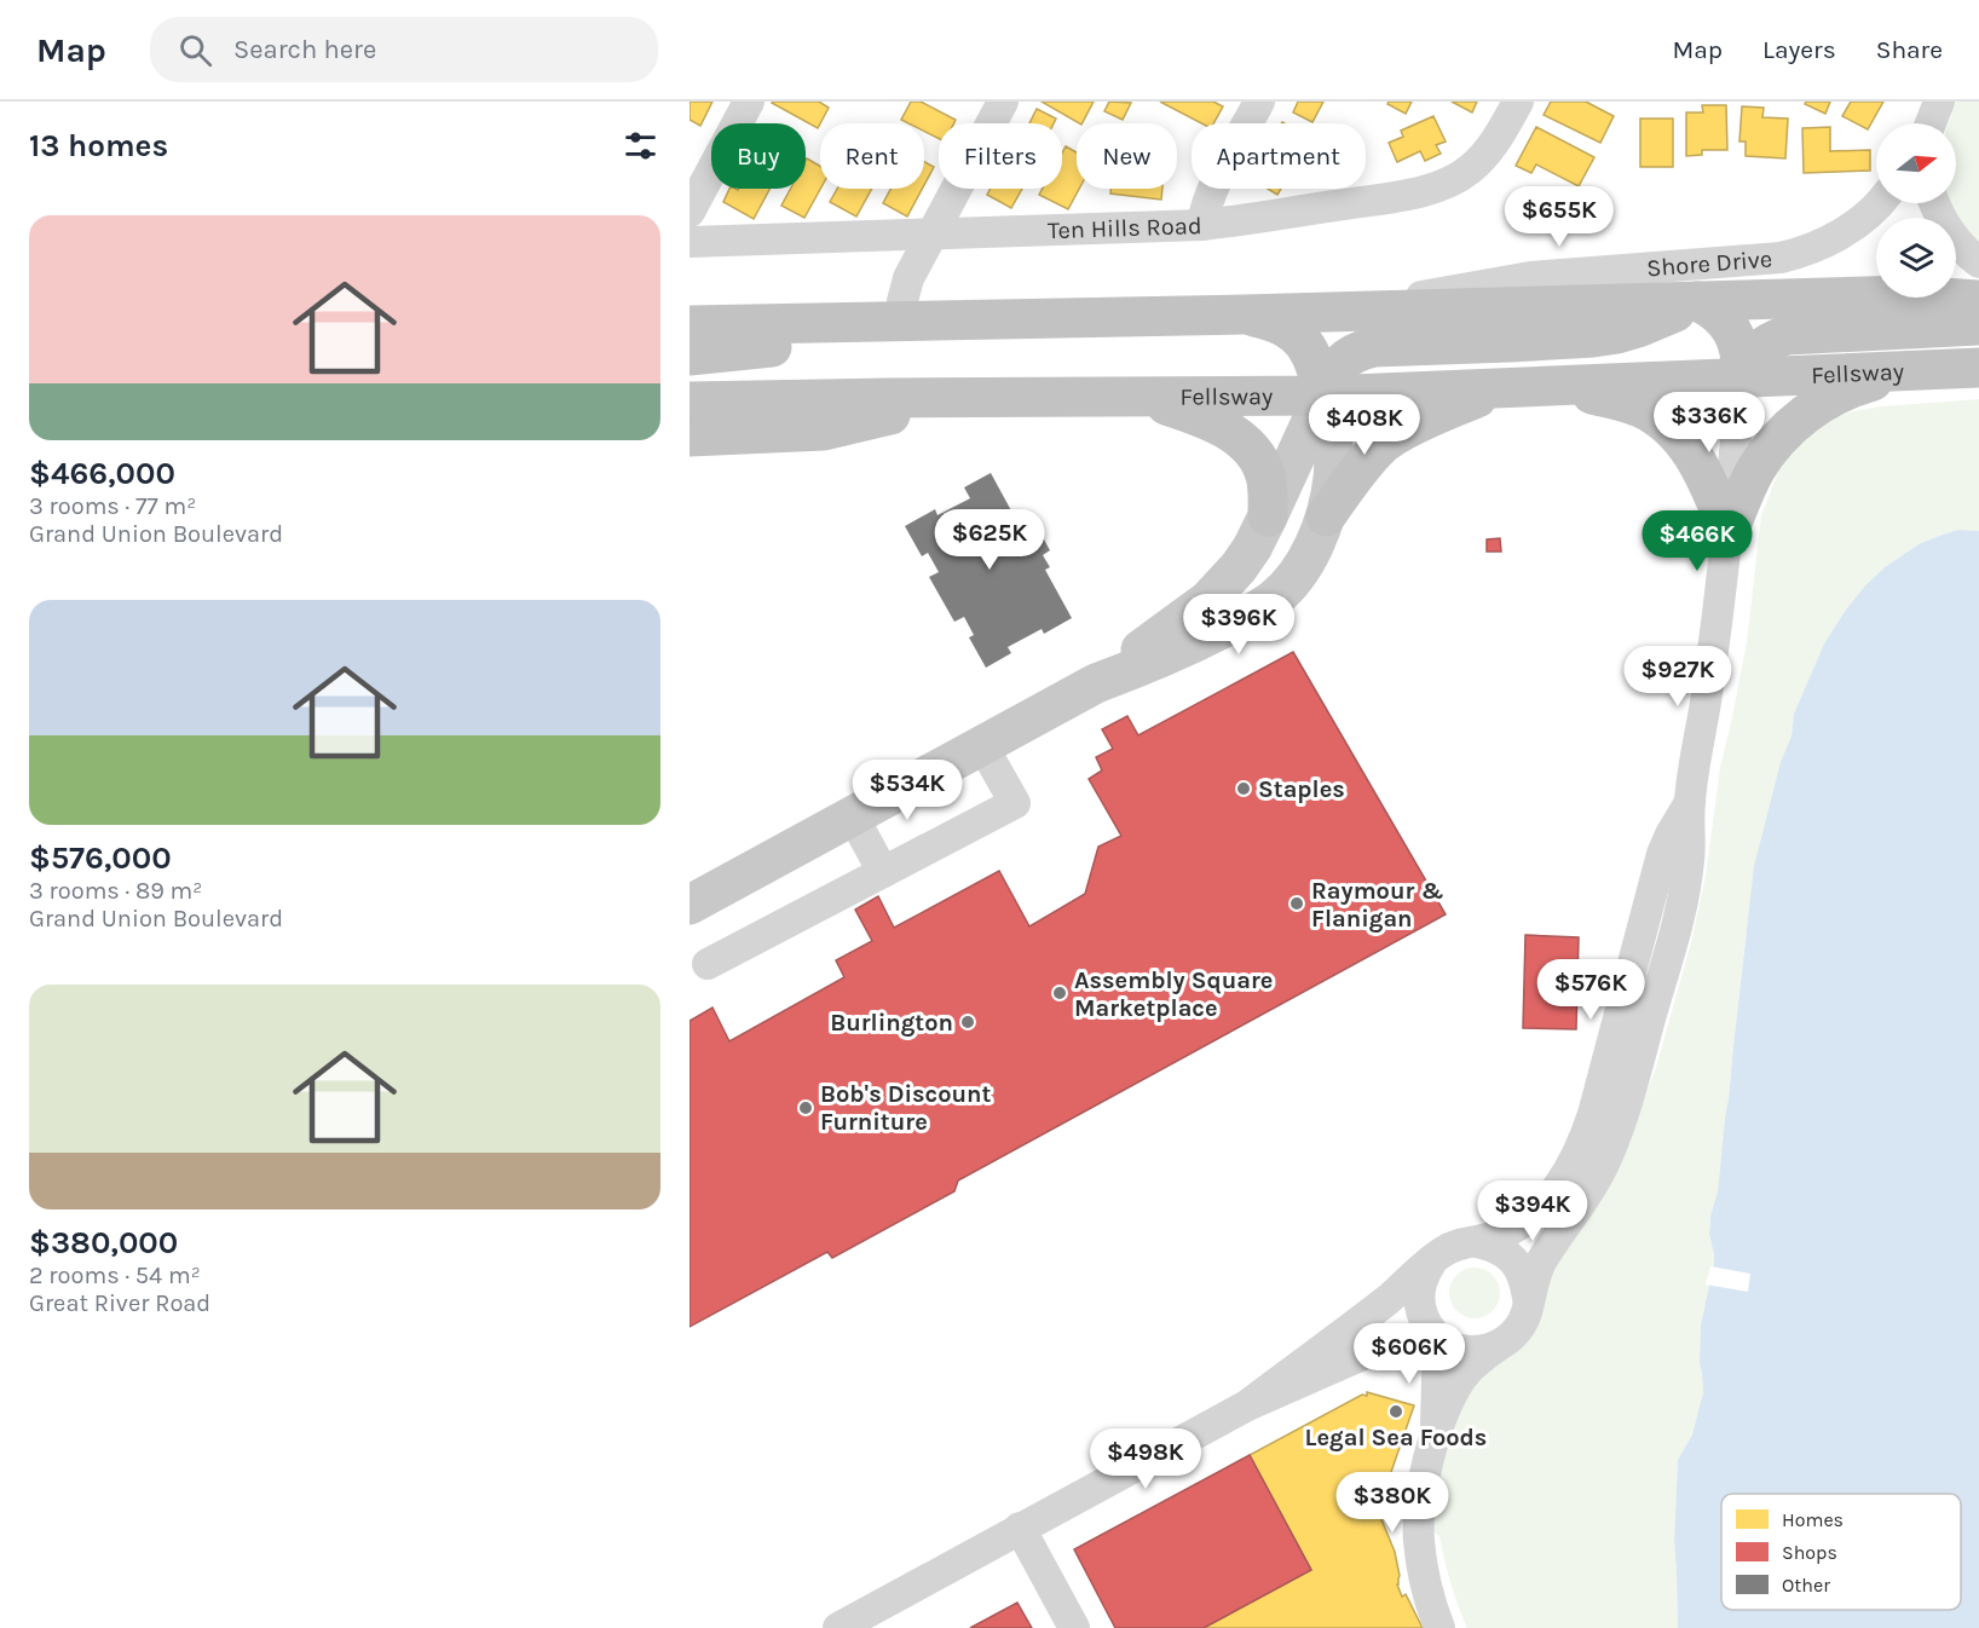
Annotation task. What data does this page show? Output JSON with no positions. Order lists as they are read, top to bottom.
{
  "streets": {
    "highway": ["Fellsway"],
    "street": ["Ten Hills Road", "Shore Drive"]
  },
  "places": [
    "Staples",
    "Raymour & Flanigan",
    "Assembly Square Marketplace",
    "Burlington",
    "Bob's Discount Furniture",
    "Legal Sea Foods"
  ],
  "legend": ["Homes", "Shops", "Other"],
  "north": "right",
  "page": {
    "header": "Map",
    "search": "Search here",
    "nav": ["Map", "Layers", "Share"],
    "heading": "13 homes",
    "chip": [
      "Buy",
      "Rent",
      "Filters",
      "New",
      "Apartment"
    ],
    "price": [
      "$655K",
      "$336K",
      "$408K",
      "$625K",
      "$466K",
      "$396K",
      "$927K",
      "$534K",
      "$576K",
      "$394K",
      "$606K",
      "$498K",
      "$380K"
    ],
    "list": [
      {
        "name": "$466,000",
        "note": "3 rooms · 77 m² · Grand Union Boulevard"
      },
      {
        "name": "$576,000",
        "note": "3 rooms · 89 m² · Grand Union Boulevard"
      },
      {
        "name": "$380,000",
        "note": "2 rooms · 54 m² · Great River Road"
      }
    ]
  }
}
